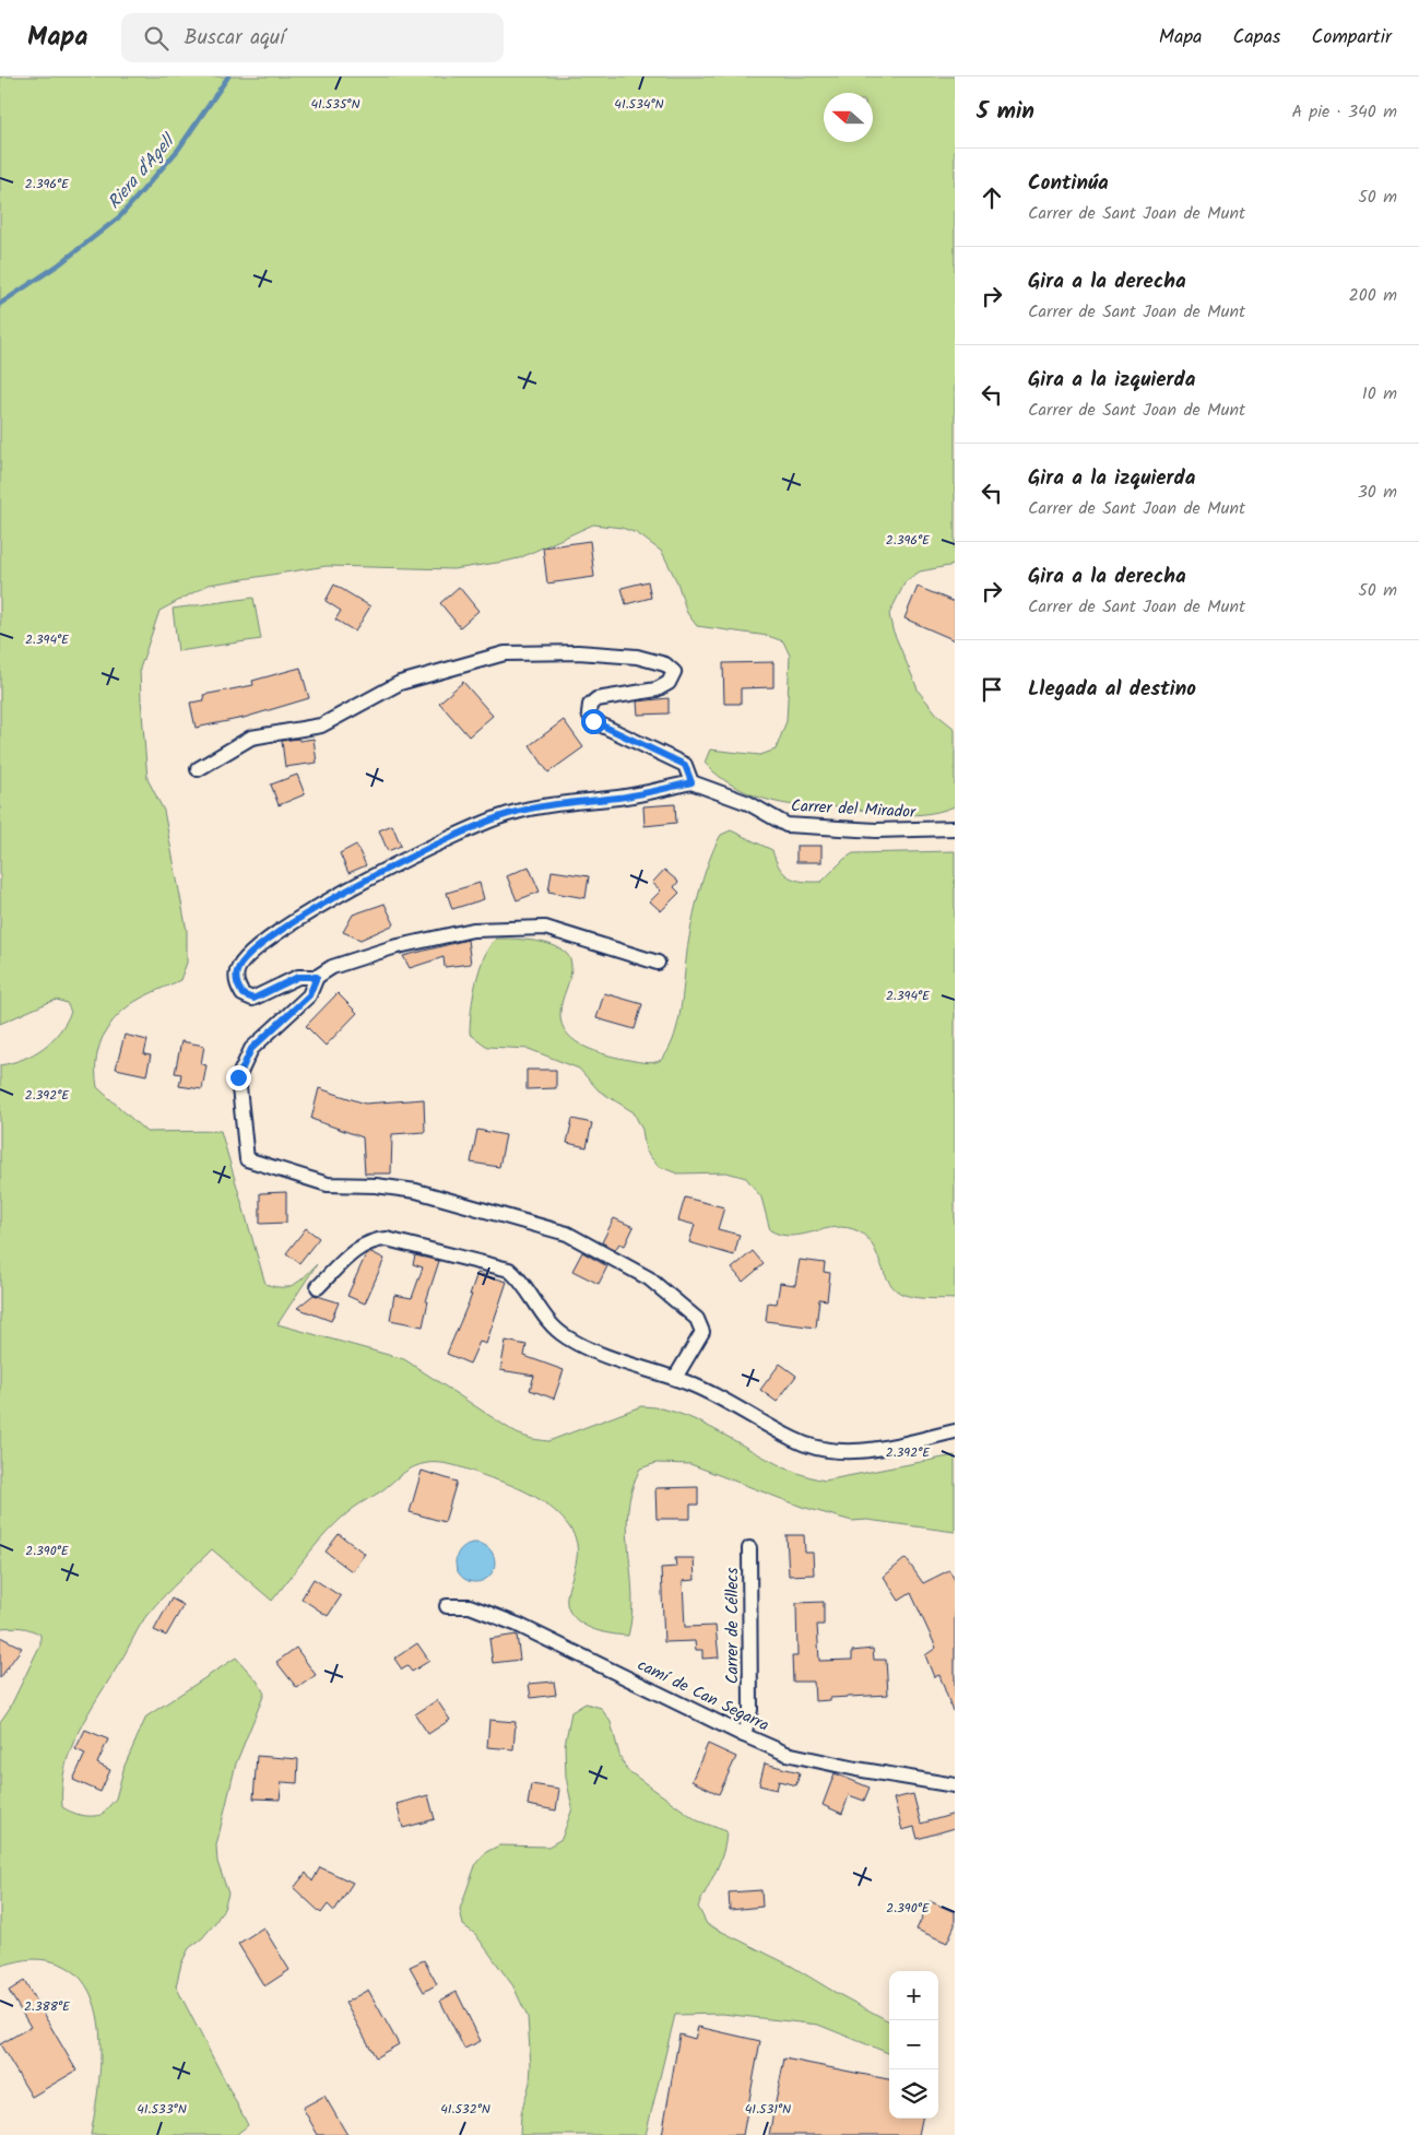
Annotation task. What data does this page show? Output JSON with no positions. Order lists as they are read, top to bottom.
{
  "streets": {
    "street": ["Carrer del Mirador", "Carrer de Céllecs", "camí de Can Segarra"]
  },
  "crossings": [
    ["Carrer de Céllecs", "camí de Can Segarra"]
  ],
  "water": ["Riera d'Agell"],
  "north": "left",
  "page": {
    "header": "Mapa",
    "search": "Buscar aquí",
    "nav": ["Mapa", "Capas", "Compartir"],
    "heading": ["5 min", "A pie · 340 m"],
    "list": [
      ["Continúa", "Carrer de Sant Joan de Munt", "50 m"],
      ["Gira a la derecha", "Carrer de Sant Joan de Munt", "200 m"],
      ["Gira a la izquierda", "Carrer de Sant Joan de Munt", "10 m"],
      ["Gira a la izquierda", "Carrer de Sant Joan de Munt", "30 m"],
      ["Gira a la derecha", "Carrer de Sant Joan de Munt", "50 m"],
      "Llegada al destino"
    ],
    "map_buttons": ["+", "−"]
  },
  "coordinates": [
    "41.535°N",
    "41.534°N",
    "2.396°E",
    "2.394°E",
    "2.392°E",
    "2.390°E",
    "2.388°E",
    "41.533°N",
    "41.532°N",
    "41.531°N"
  ]
}
